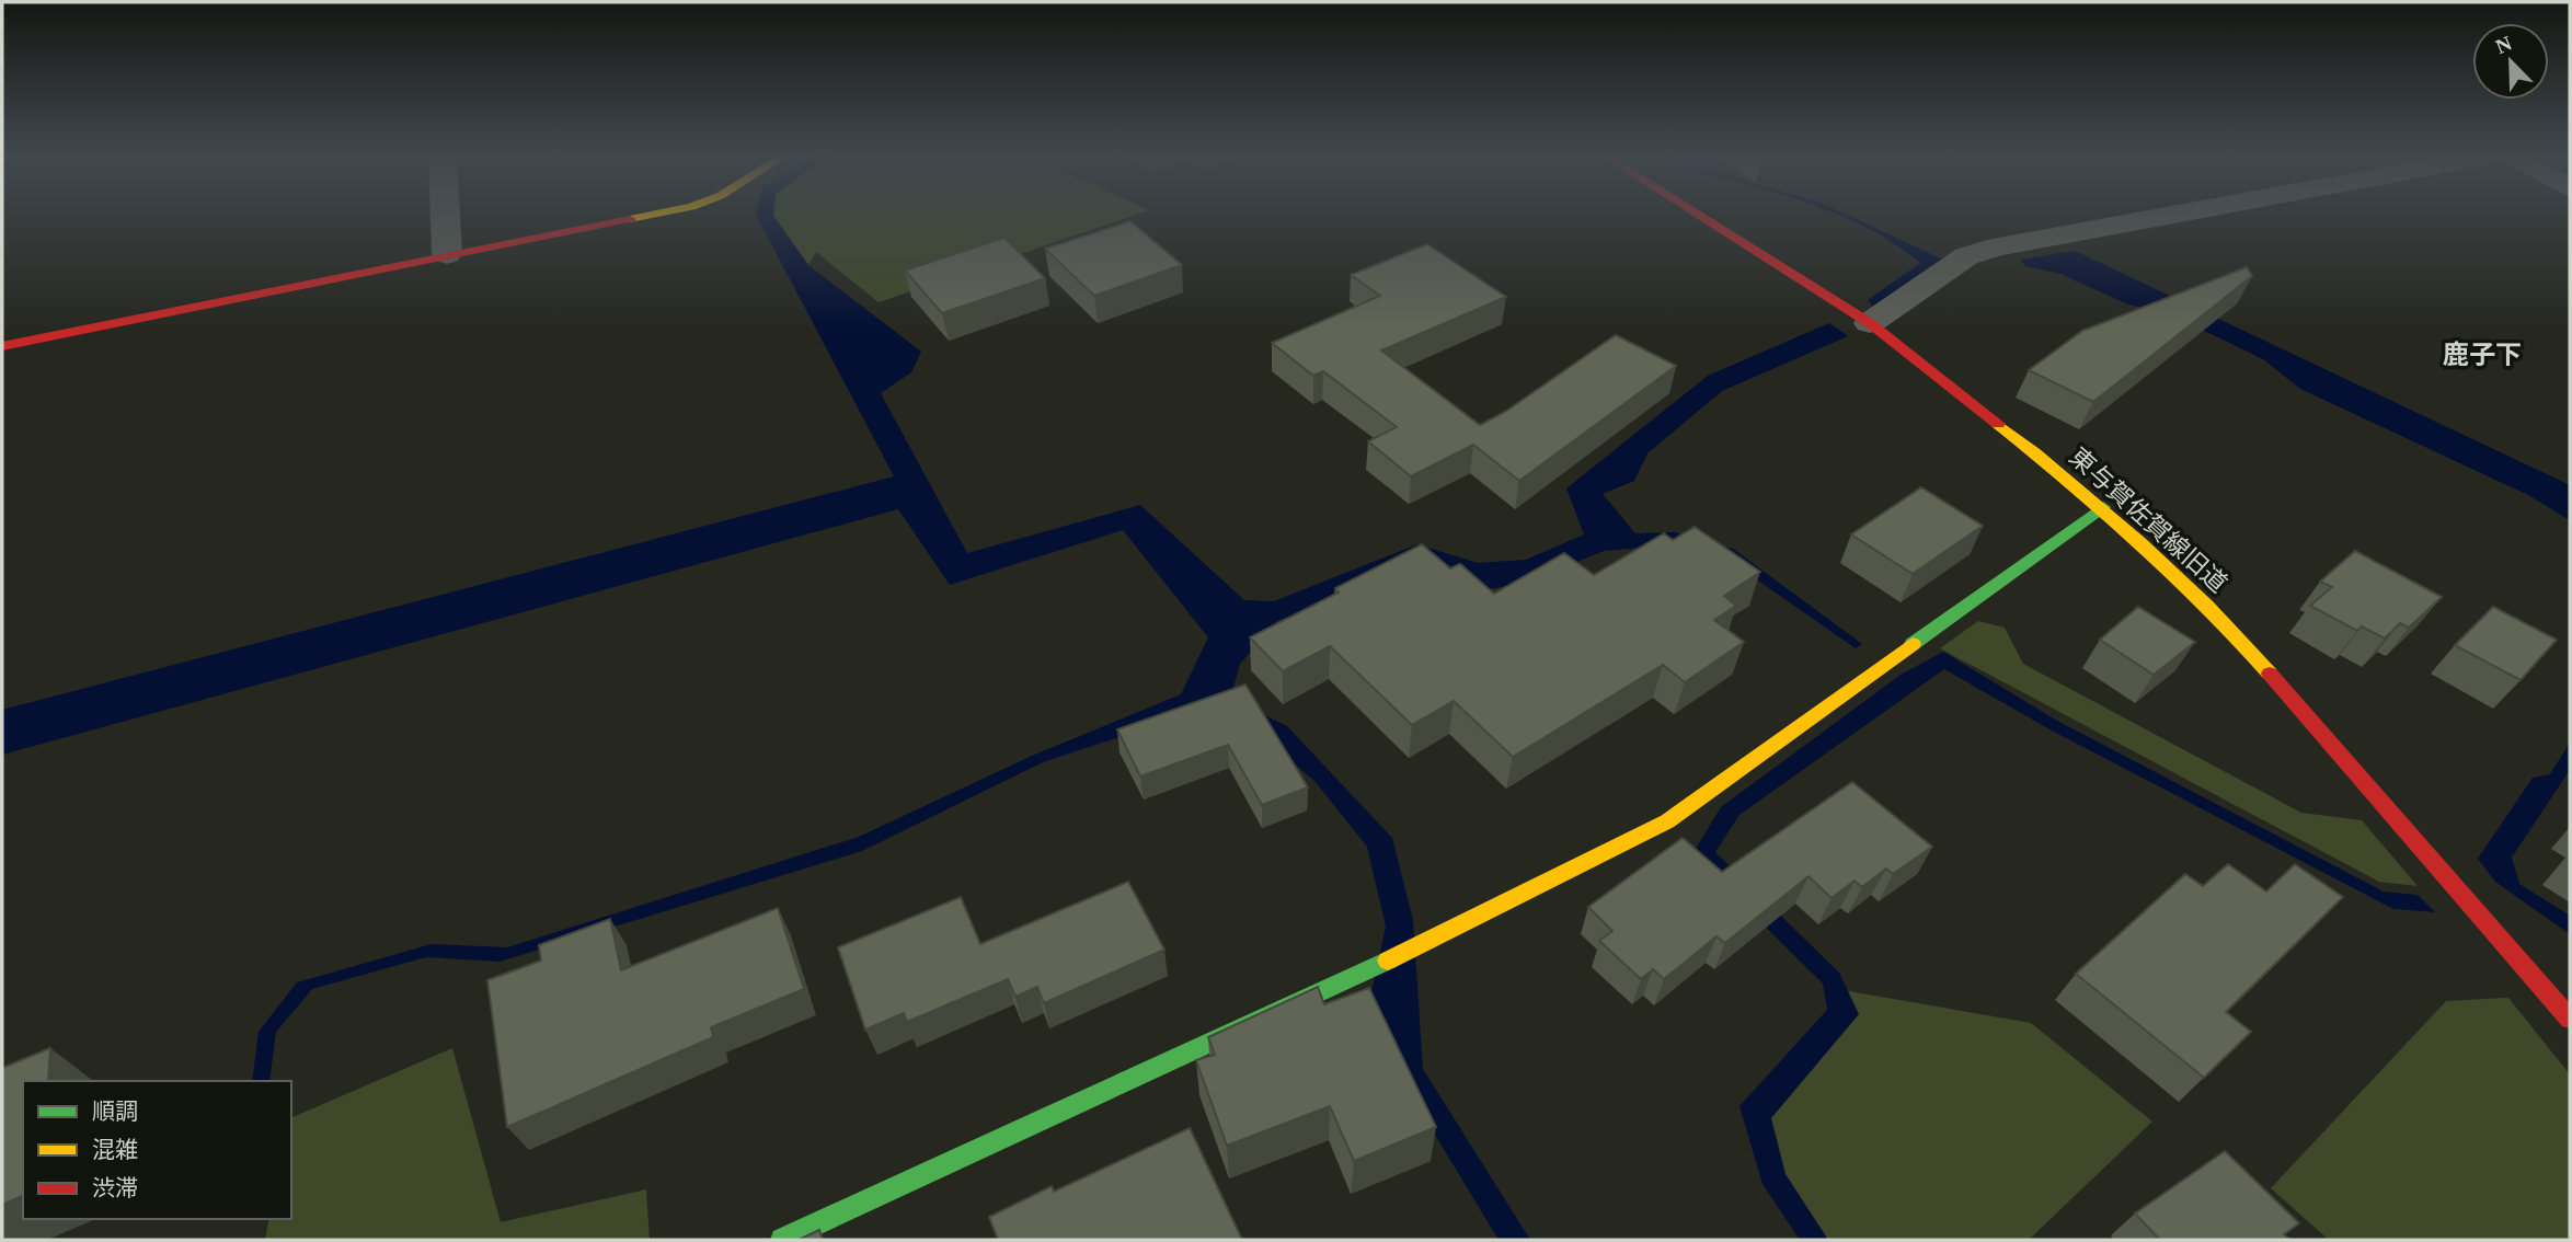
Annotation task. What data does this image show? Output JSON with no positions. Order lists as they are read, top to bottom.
{
  "streets": {
    "street": ["東与賀佐賀線旧道"]
  },
  "districts": ["鹿子下"],
  "legend": ["順調", "混雑", "渋滞"],
  "north": "top left"
}
